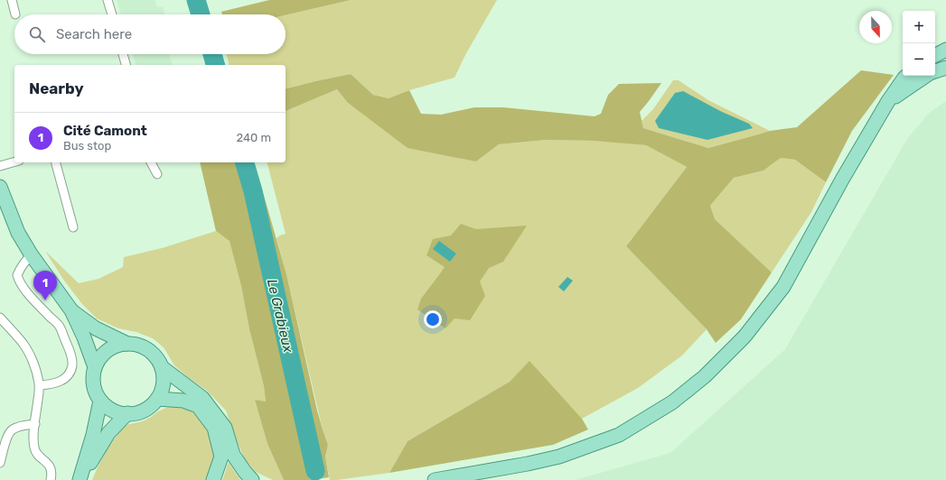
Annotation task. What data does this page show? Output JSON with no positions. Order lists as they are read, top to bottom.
{
  "water": ["Le Grabieux"],
  "north": "bottom",
  "page": {
    "map_buttons": ["+", "−"],
    "search": "Search here",
    "heading": "Nearby",
    "list": [
      {
        "mark": "1",
        "name": "Cité Camont",
        "note": "Bus stop",
        "value": "240 m"
      }
    ],
    "pins": "1"
  }
}
